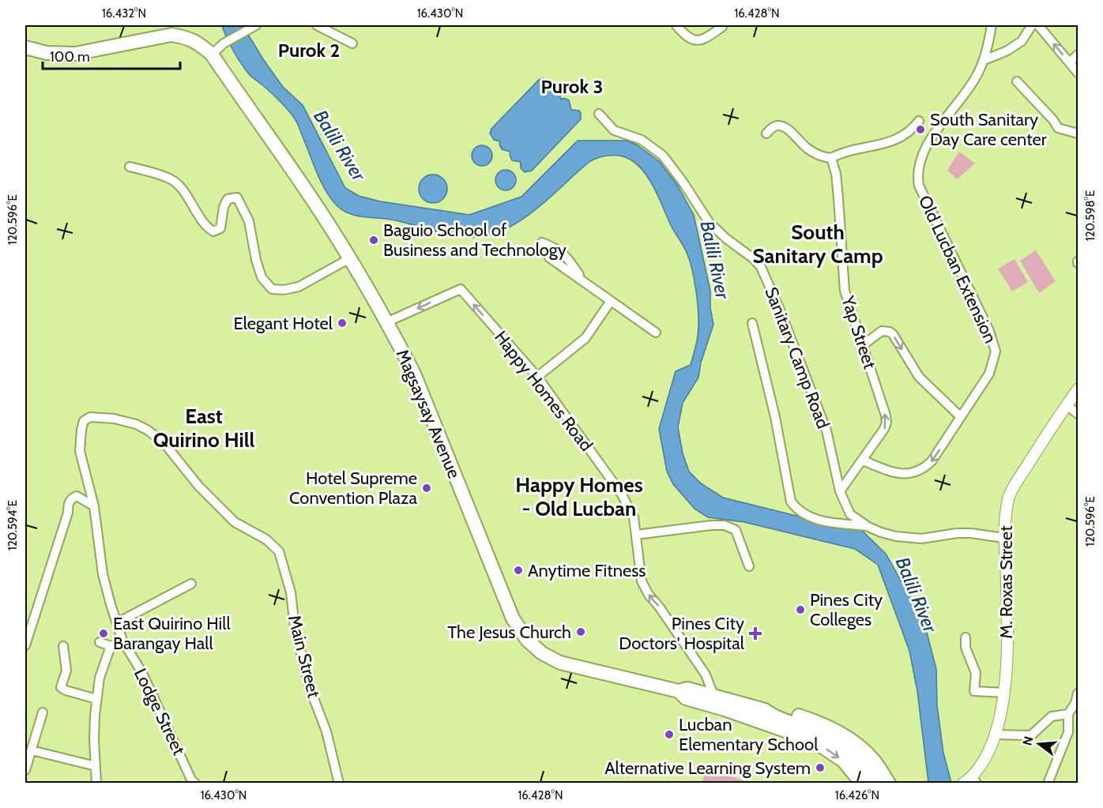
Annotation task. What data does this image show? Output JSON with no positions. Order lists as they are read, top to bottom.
{
  "streets": {
    "highway": ["Magsaysay Avenue"],
    "main road": ["M. Roxas Street"],
    "street": [
      "Old Lucban Extension",
      "Yap Street",
      "Sanitary Camp Road",
      "Happy Homes Road",
      "Main Street",
      "Lodge Street"
    ]
  },
  "crossings": [
    ["Old Lucban Extension", "Yap Street"],
    ["Yap Street", "Sanitary Camp Road"],
    ["Sanitary Camp Road", "M. Roxas Street"],
    ["Happy Homes Road", "Magsaysay Avenue"],
    ["Main Street", "Lodge Street"]
  ],
  "one_way": ["Happy Homes Road"],
  "districts": [
    "Purok 2",
    "Purok 3",
    "South Sanitary Camp",
    "East Quirino Hill",
    "Happy Homes - Old Lucban"
  ],
  "water": ["Balili River"],
  "places": {
    "other": [
      "South Sanitary Day Care center",
      "Baguio School of Business and Technology",
      "Elegant Hotel",
      "Hotel Supreme Convention Plaza",
      "Anytime Fitness",
      "Pines City Colleges",
      "The Jesus Church",
      "East Quirino Hill Barangay Hall",
      "Lucban Elementary School",
      "Alternative Learning System"
    ],
    "health": ["Pines City Doctors' Hospital"]
  },
  "scale_bar": "100 m",
  "north": "left",
  "coordinates": [
    "16.432°N",
    "16.430°N",
    "16.428°N",
    "120.598°E",
    "120.596°E",
    "120.594°E",
    "16.426°N"
  ]
}
